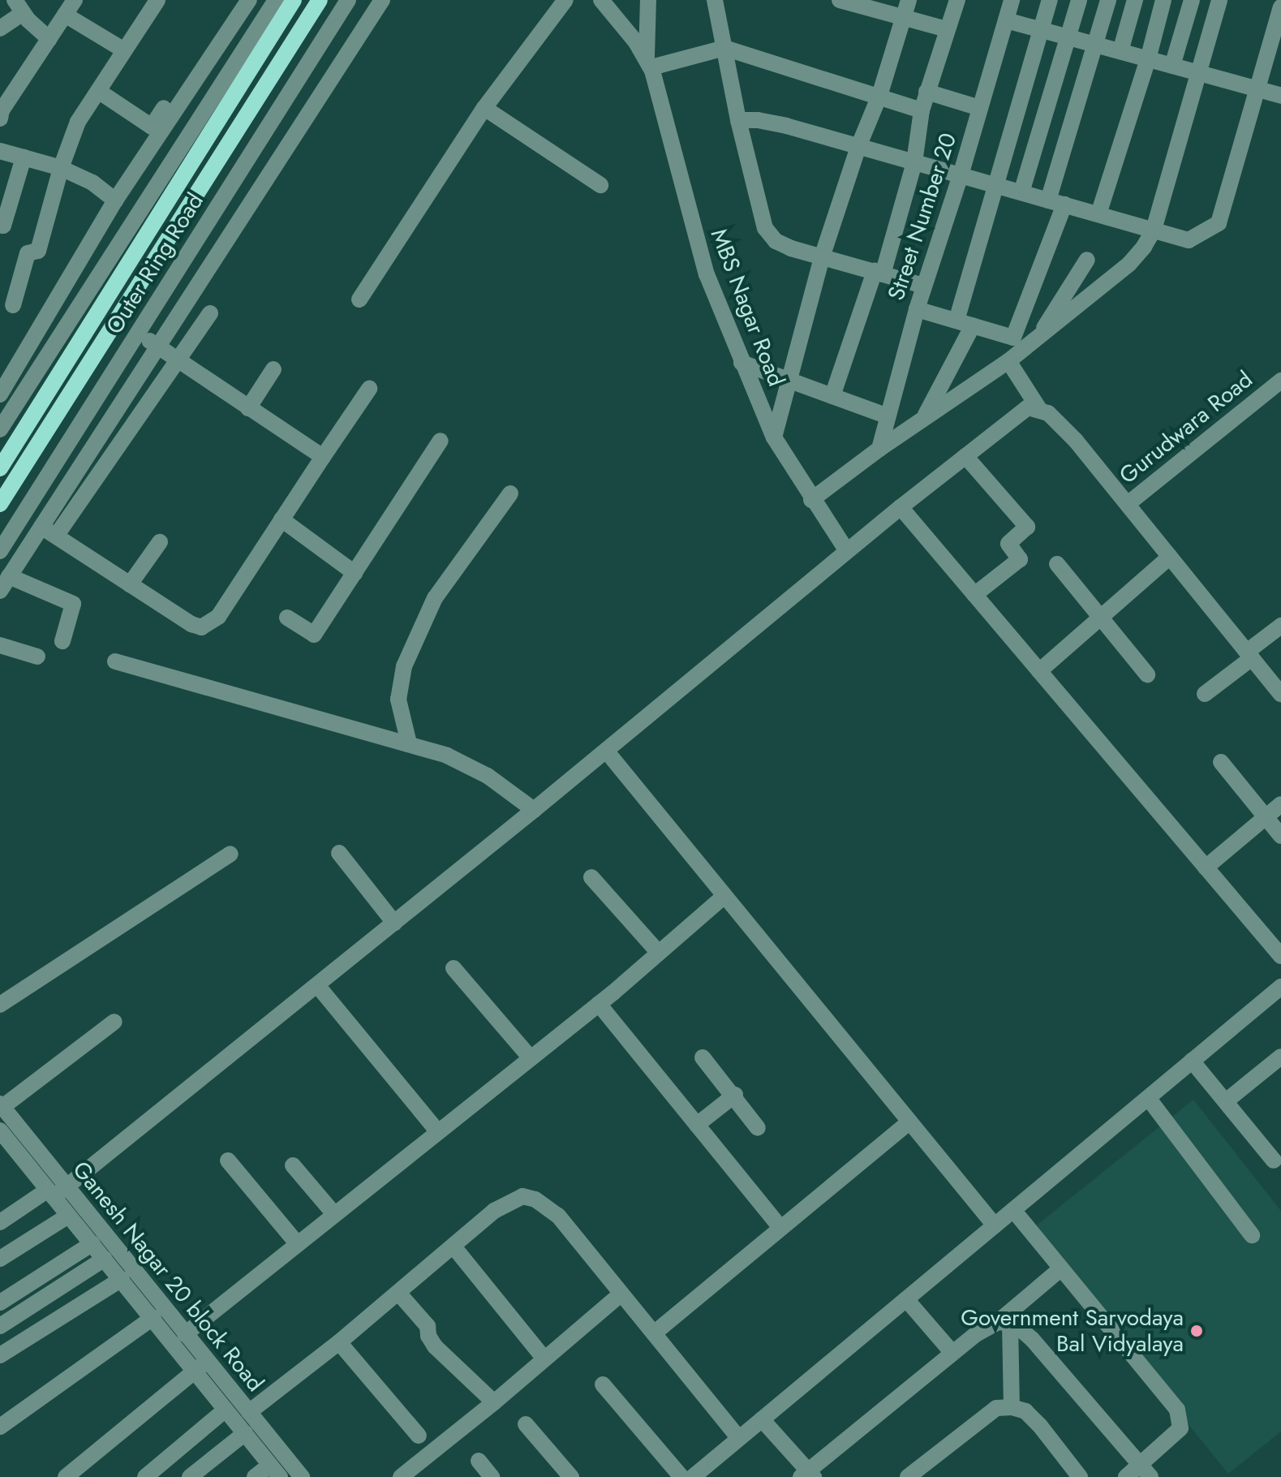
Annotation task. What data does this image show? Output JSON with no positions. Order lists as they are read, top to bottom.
{
  "streets": {
    "main road": ["Outer Ring Road"],
    "street": [
      "Street Number 20",
      "MBS Nagar Road",
      "Gurudwara Road",
      "Ganesh Nagar 20 block Road"
    ]
  },
  "places": ["Government Sarvodaya Bal Vidyalaya"]
}
